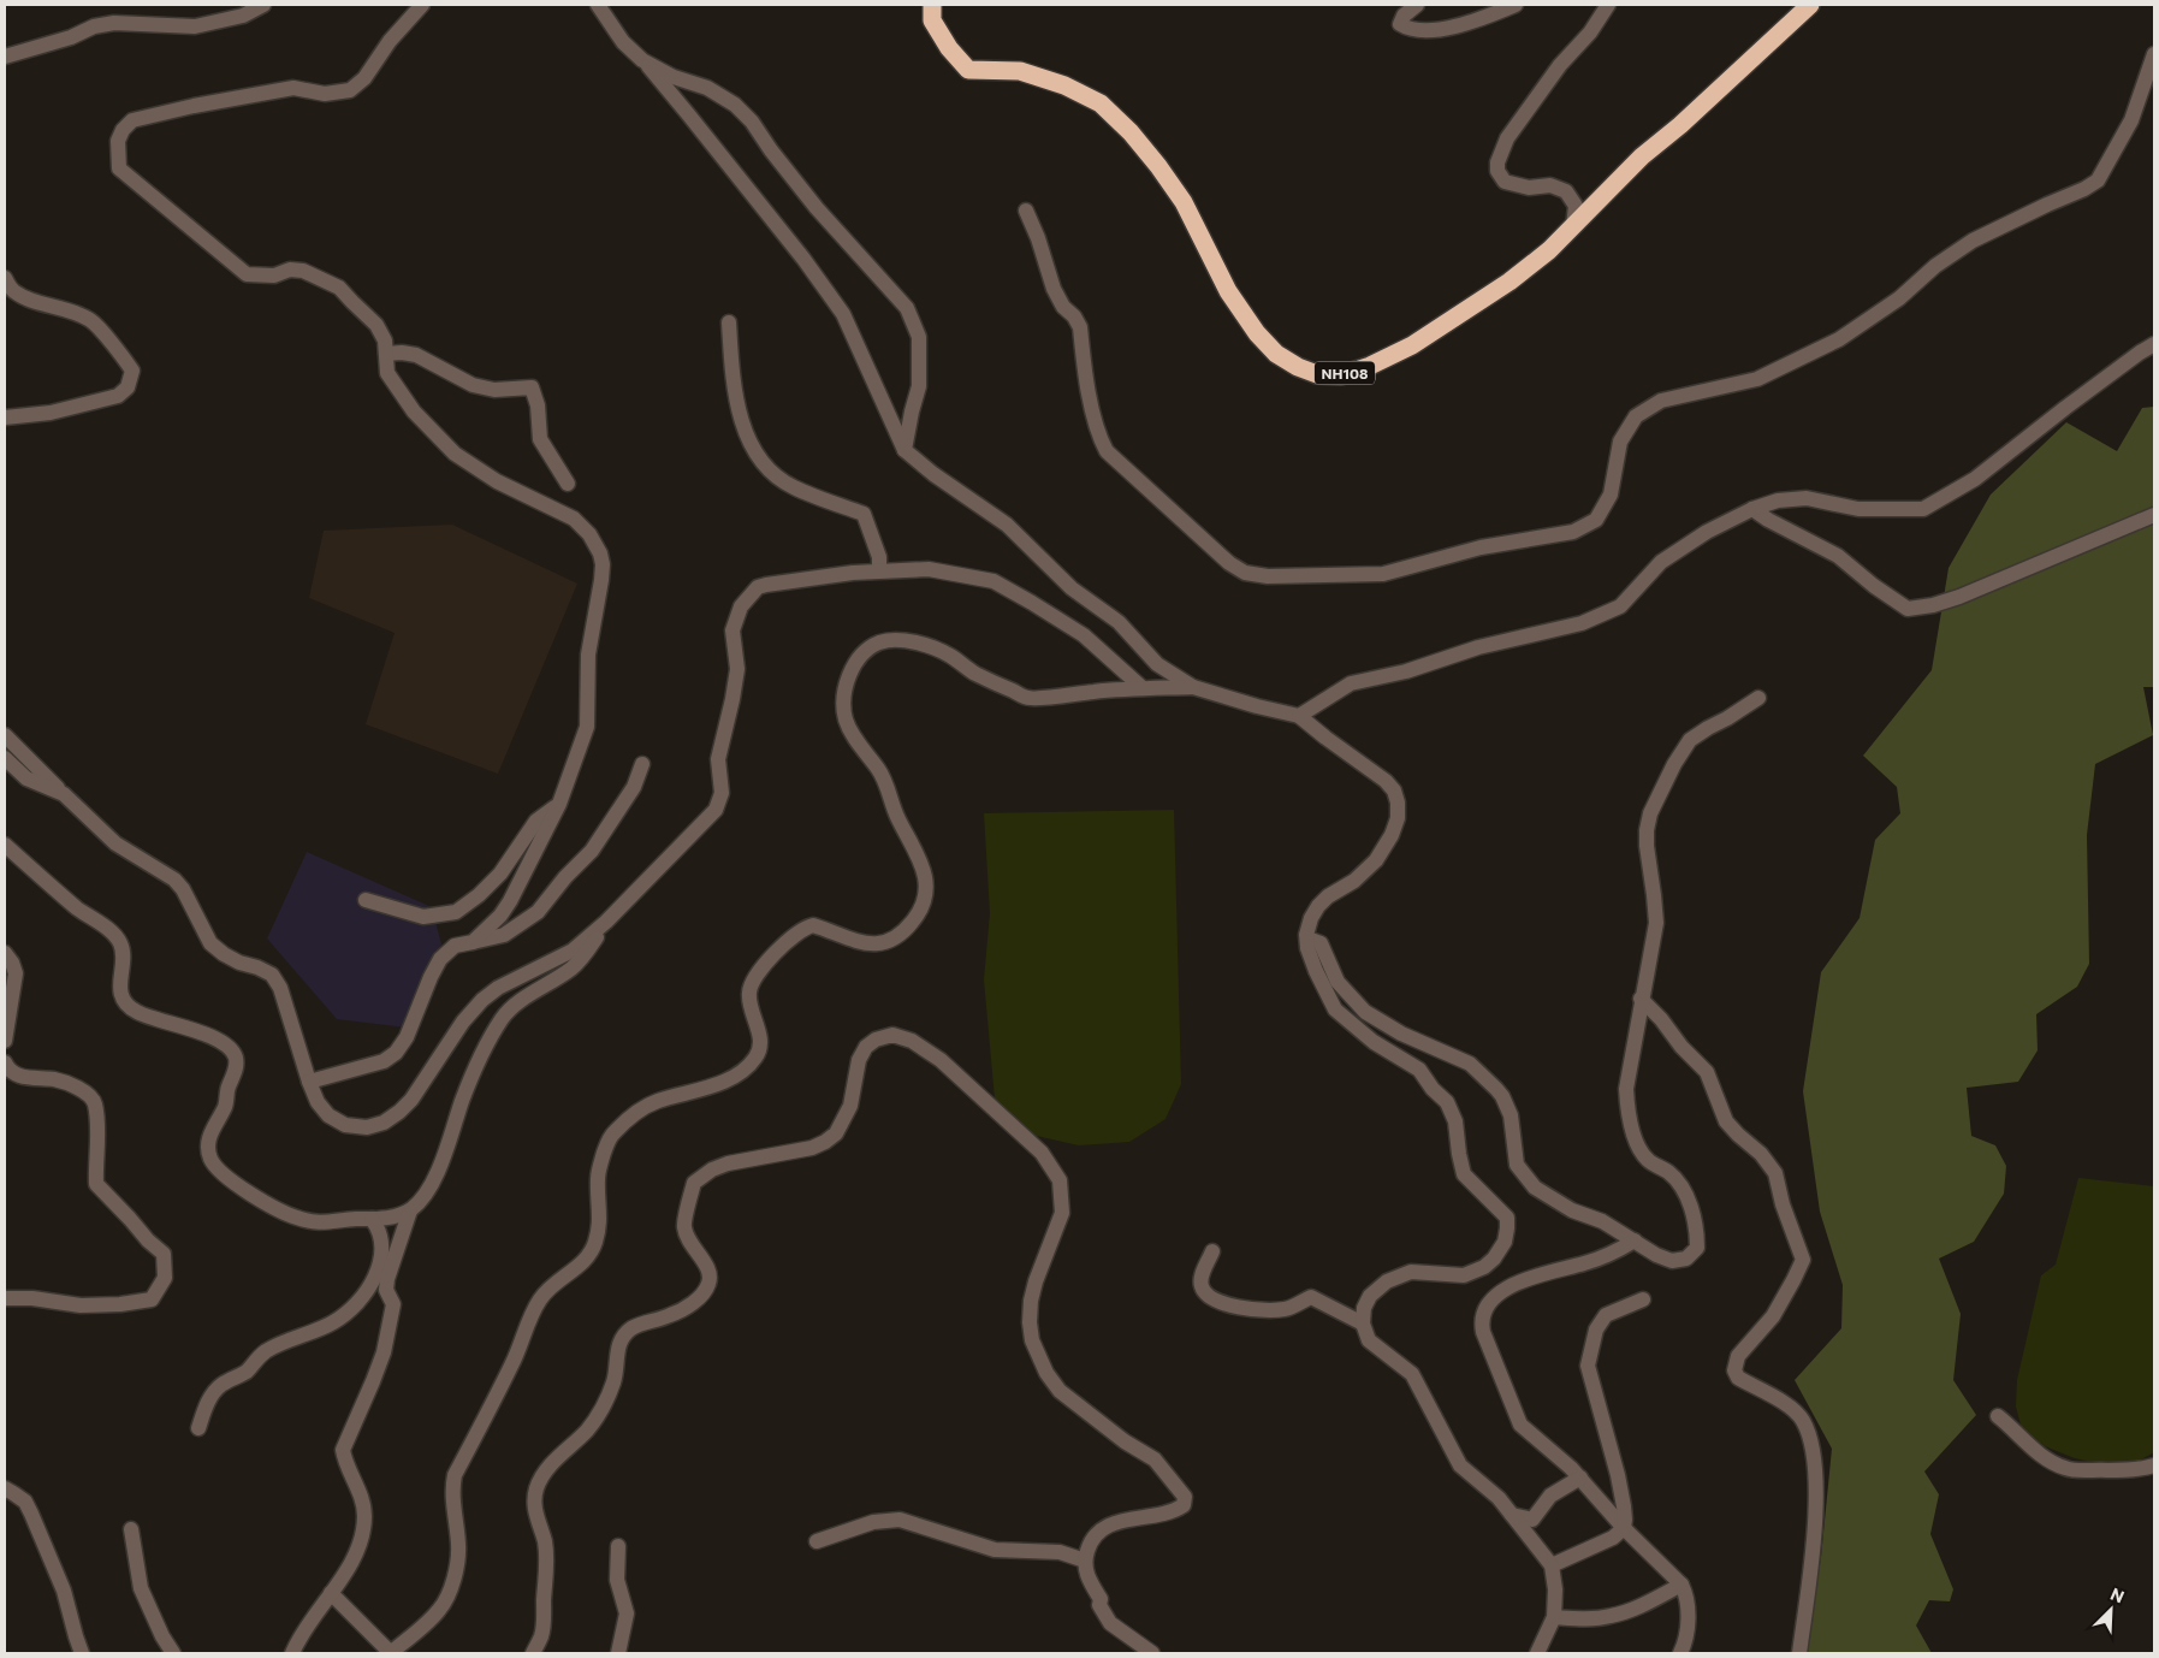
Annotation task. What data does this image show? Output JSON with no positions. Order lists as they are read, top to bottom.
{
  "streets": {
    "highway": ["NH108"]
  },
  "north": "top right"
}
